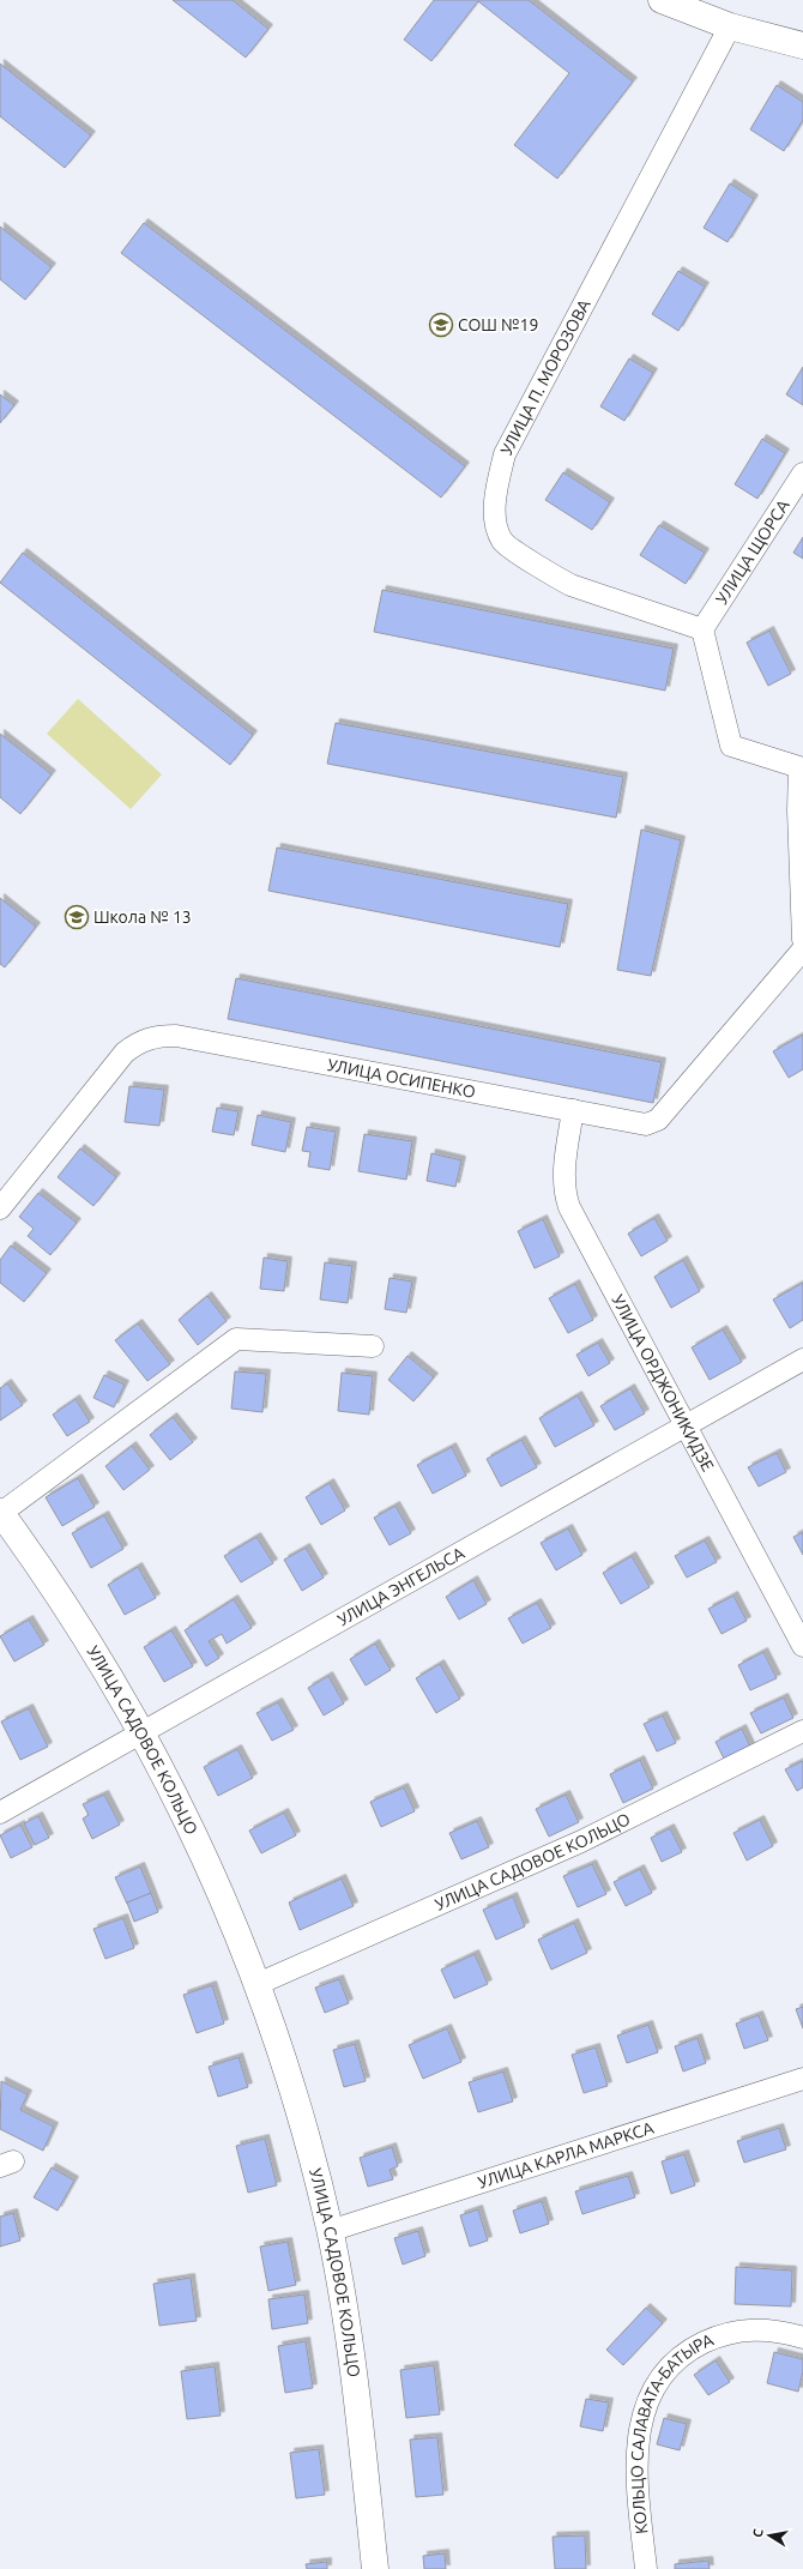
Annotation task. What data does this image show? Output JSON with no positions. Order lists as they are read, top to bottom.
{
  "streets": {
    "main road": ["УЛИЦА САДОВОЕ КОЛЬЦО"],
    "street": [
      "УЛИЦА П. МОРОЗОВА",
      "УЛИЦА ЩОРСА",
      "УЛИЦА ОСИПЕНКО",
      "УЛИЦА ОРДЖОНИКИДЗЕ",
      "УЛИЦА ЭНГЕЛЬСА",
      "УЛИЦА КАРЛА МАРКСА",
      "КОЛЬЦО САЛАВАТА-БАТЫРА"
    ]
  },
  "crossings": [
    ["УЛИЦА П. МОРОЗОВА", "УЛИЦА ЩОРСА"],
    ["УЛИЦА ОСИПЕНКО", "УЛИЦА ОРДЖОНИКИДЗЕ"],
    ["УЛИЦА ОРДЖОНИКИДЗЕ", "УЛИЦА ЭНГЕЛЬСА"],
    ["УЛИЦА ЭНГЕЛЬСА", "УЛИЦА САДОВОЕ КОЛЬЦО"],
    ["УЛИЦА САДОВОЕ КОЛЬЦО", "УЛИЦА КАРЛА МАРКСА"]
  ],
  "places": {
    "school or university": ["СОШ №19", "Школа № 13"]
  },
  "north": "left"
}
